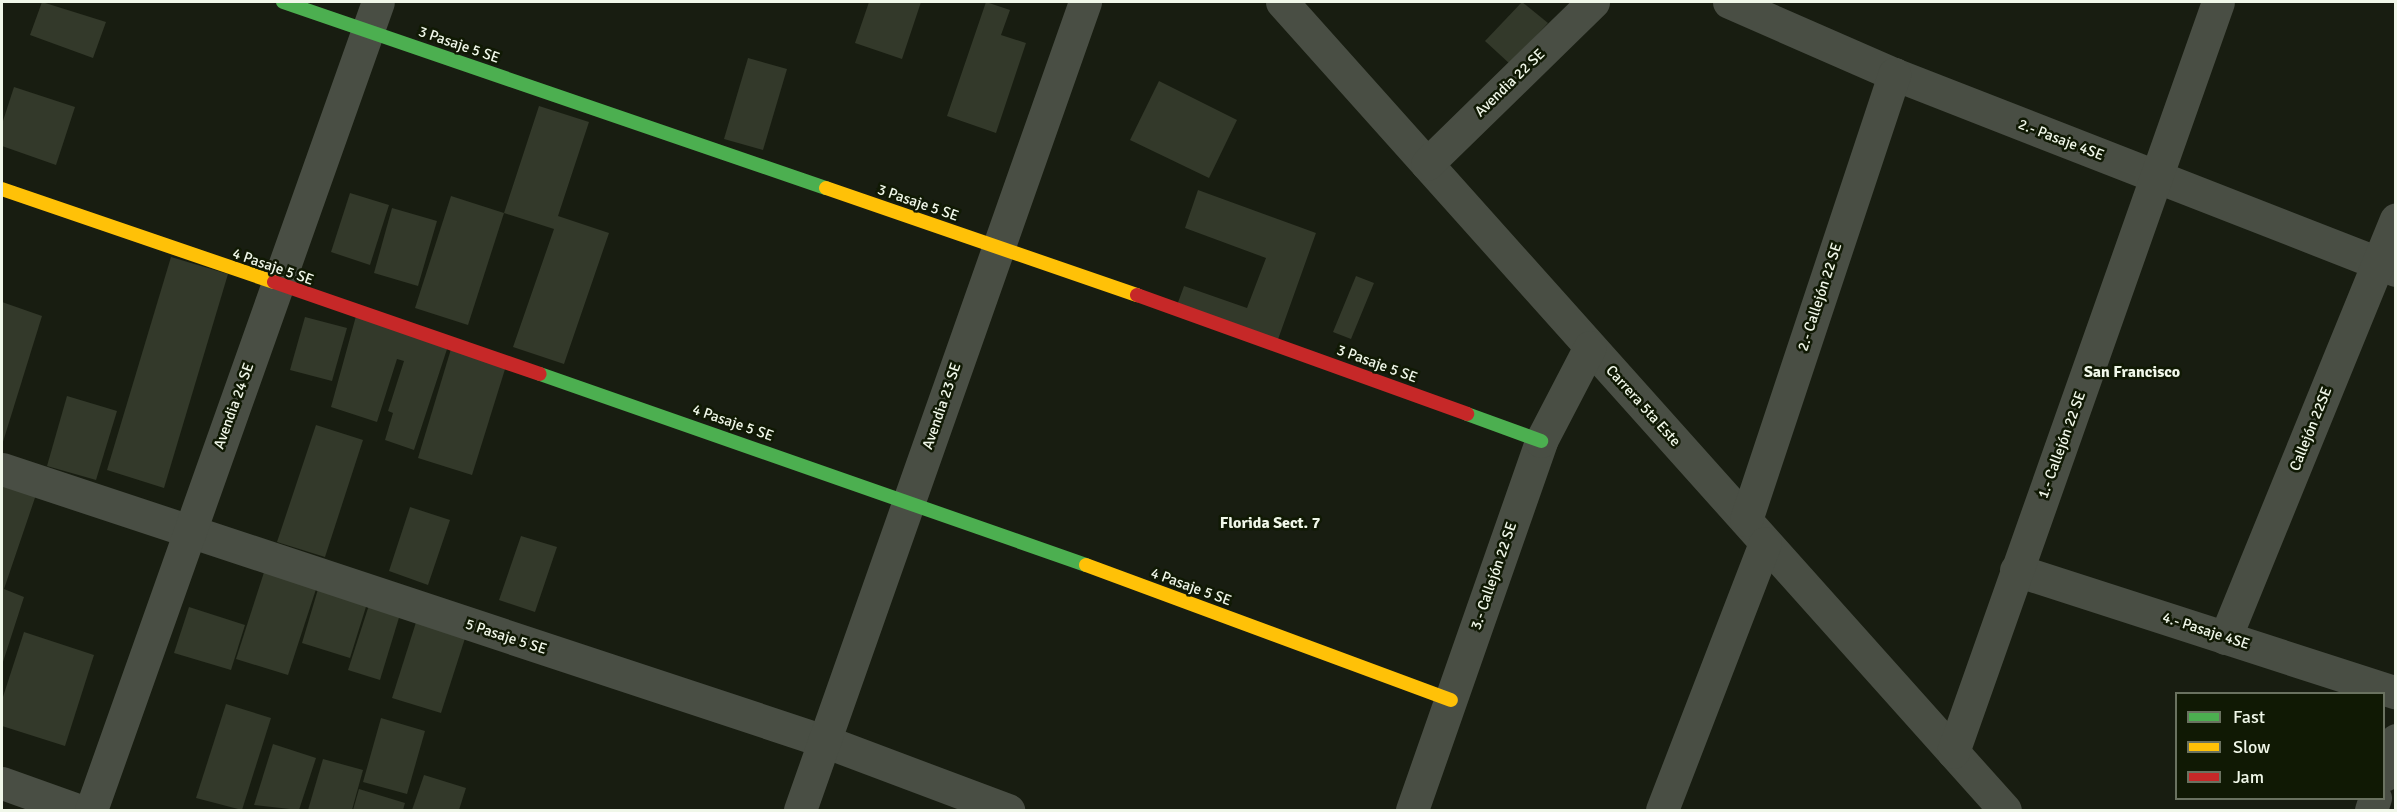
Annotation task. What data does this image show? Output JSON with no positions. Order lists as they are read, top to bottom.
{
  "streets": {
    "street": [
      "3 Pasaje 5 SE",
      "Avendia 22 SE",
      "2.- Pasaje 4SE",
      "4 Pasaje 5 SE",
      "2.- Callejón 22 SE",
      "Avendia 24 SE",
      "Avendia 23 SE",
      "Carrera 5ta Este",
      "Callejón 22SE",
      "1.- Callejón 22 SE",
      "3.- Callejón 22 SE",
      "4.- Pasaje 4SE",
      "5 Pasaje 5 SE"
    ]
  },
  "crossings": [
    ["3 Pasaje 5 SE", "Avendia 24 SE"],
    ["3 Pasaje 5 SE", "Avendia 23 SE"],
    ["3 Pasaje 5 SE", "3.- Callejón 22 SE"],
    ["Avendia 22 SE", "Carrera 5ta Este"],
    ["2.- Pasaje 4SE", "2.- Callejón 22 SE"],
    ["2.- Pasaje 4SE", "Callejón 22SE"],
    ["2.- Pasaje 4SE", "1.- Callejón 22 SE"],
    ["4 Pasaje 5 SE", "Avendia 24 SE"],
    ["4 Pasaje 5 SE", "Avendia 23 SE"],
    ["4 Pasaje 5 SE", "3.- Callejón 22 SE"],
    ["2.- Callejón 22 SE", "Carrera 5ta Este"],
    ["Avendia 24 SE", "5 Pasaje 5 SE"],
    ["Avendia 23 SE", "5 Pasaje 5 SE"],
    ["Carrera 5ta Este", "1.- Callejón 22 SE"],
    ["Carrera 5ta Este", "3.- Callejón 22 SE"],
    ["Callejón 22SE", "4.- Pasaje 4SE"],
    ["1.- Callejón 22 SE", "4.- Pasaje 4SE"]
  ],
  "districts": ["San Francisco", "Florida Sect. 7"],
  "legend": ["Fast", "Slow", "Jam"]
}
